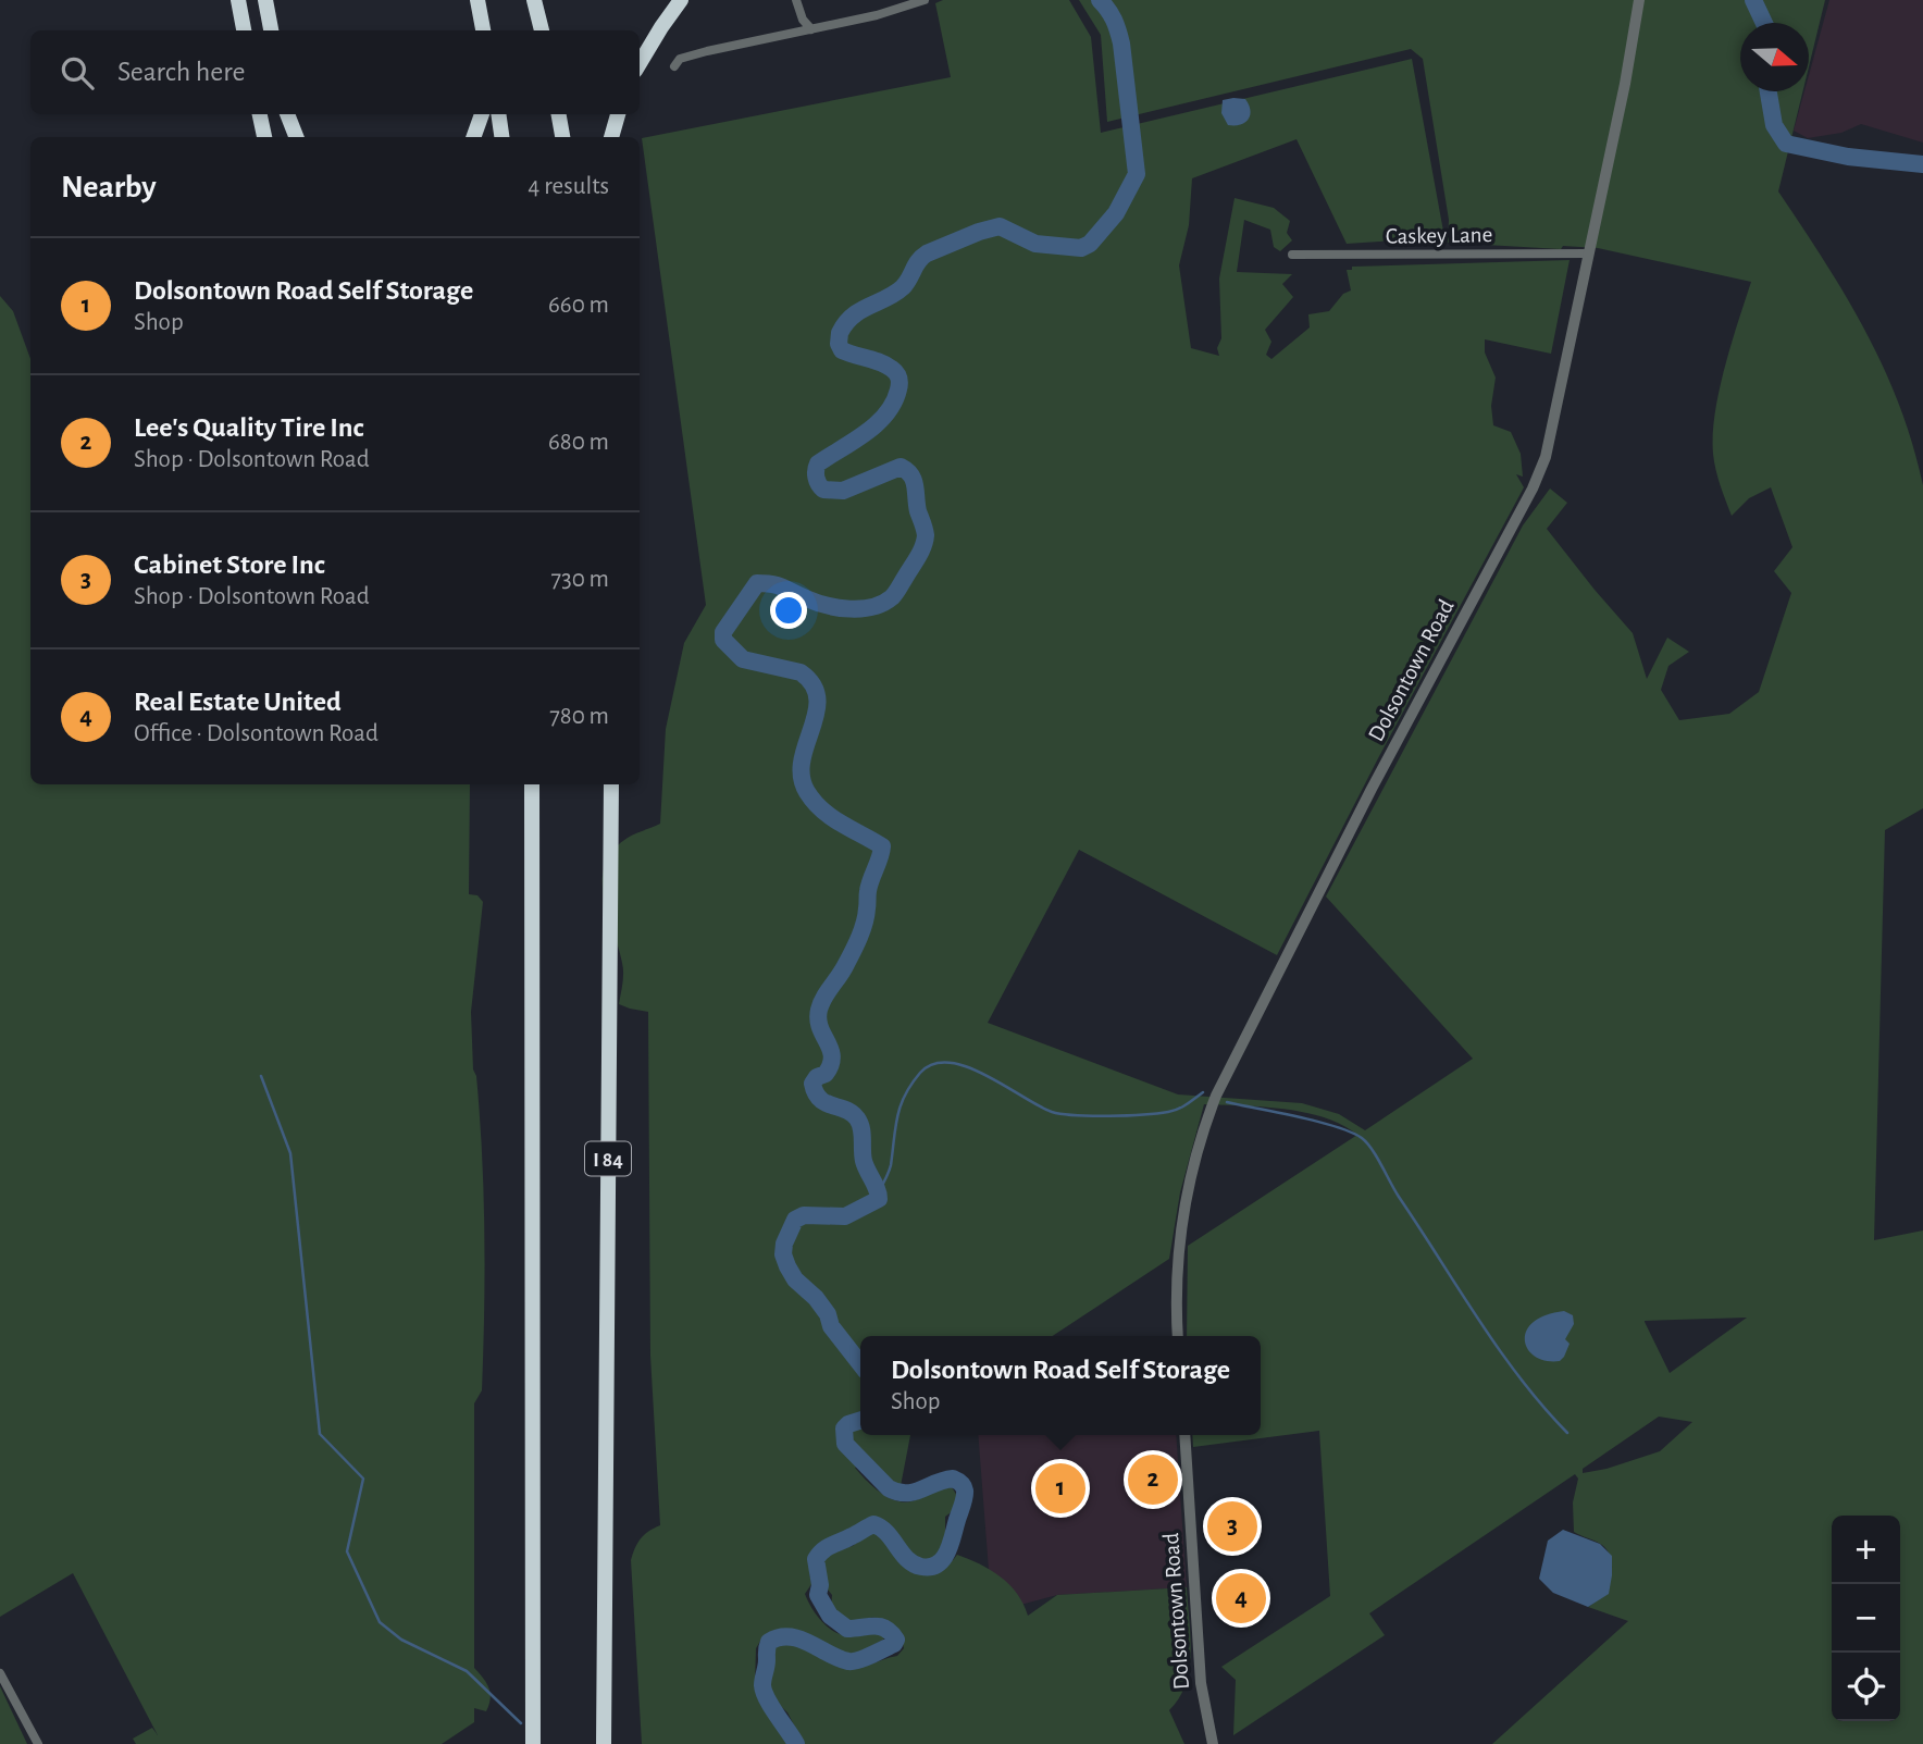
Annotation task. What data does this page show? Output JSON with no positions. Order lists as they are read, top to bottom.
{
  "streets": {
    "highway": ["I 84"],
    "street": ["Caskey Lane", "Dolsontown Road"]
  },
  "crossings": [
    ["Caskey Lane", "Dolsontown Road"]
  ],
  "north": "right",
  "page": {
    "search": "Search here",
    "heading": ["Nearby", "4 results"],
    "list": [
      {
        "mark": "1",
        "name": "Dolsontown Road Self Storage",
        "note": "Shop",
        "value": "660 m"
      },
      {
        "mark": "2",
        "name": "Lee's Quality Tire Inc",
        "note": "Shop · Dolsontown Road",
        "value": "680 m"
      },
      {
        "mark": "3",
        "name": "Cabinet Store Inc",
        "note": "Shop · Dolsontown Road",
        "value": "730 m"
      },
      {
        "mark": "4",
        "name": "Real Estate United",
        "note": "Office · Dolsontown Road",
        "value": "780 m"
      }
    ],
    "popup": ["Dolsontown Road Self Storage", "Shop"],
    "pins": [
      "2",
      "1",
      "3",
      "4"
    ],
    "map_buttons": ["+", "−"]
  }
}
